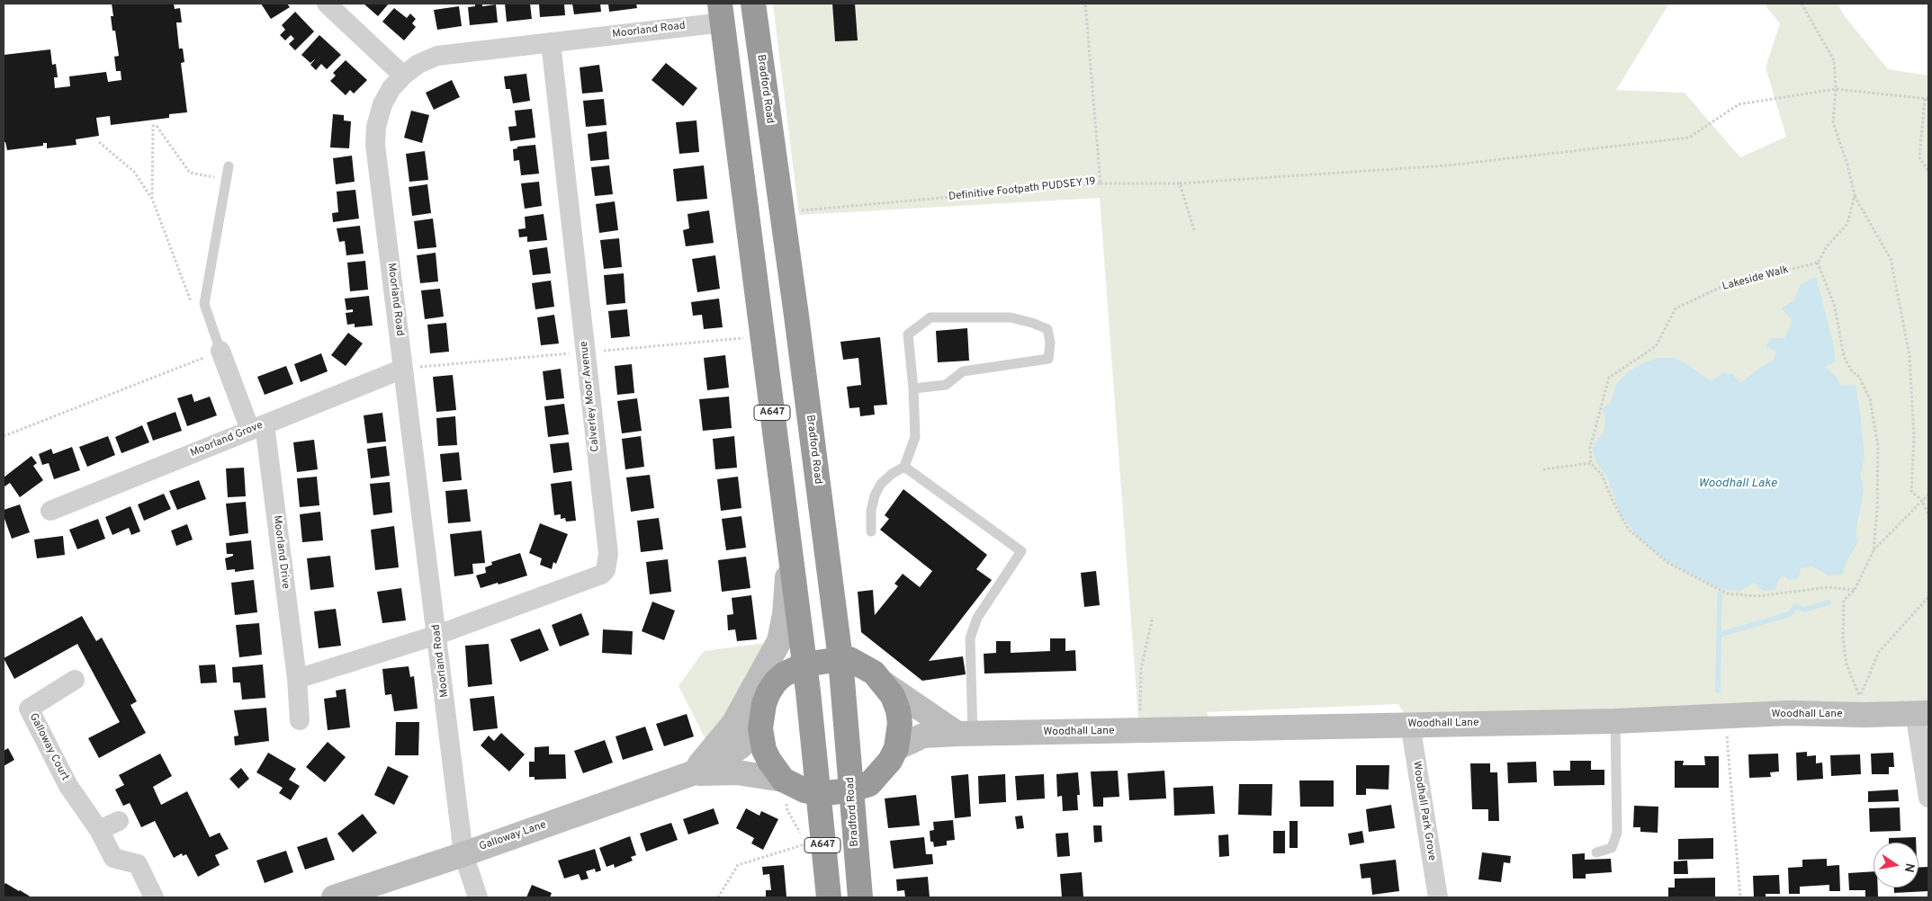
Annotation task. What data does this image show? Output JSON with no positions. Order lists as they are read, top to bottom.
{
  "streets": {
    "highway": ["Bradford Road", "A647"],
    "street": [
      "Moorland Road",
      "Calverley Moor Avenue",
      "Moorland Grove",
      "Moorland Drive",
      "Woodhall Lane",
      "Galloway Court",
      "Woodhall Park Grove",
      "Galloway Lane"
    ],
    "path": ["Definitive Footpath PUDSEY 19", "Lakeside Walk"]
  },
  "crossings": [
    ["Moorland Road", "Calverley Moor Avenue"],
    ["Moorland Road", "A647"],
    ["Moorland Road", "Moorland Grove"],
    ["Moorland Road", "Galloway Lane"],
    ["Moorland Grove", "Moorland Drive"],
    ["Woodhall Lane", "Woodhall Park Grove"]
  ],
  "water": ["Woodhall Lake"],
  "north": "right"
}
